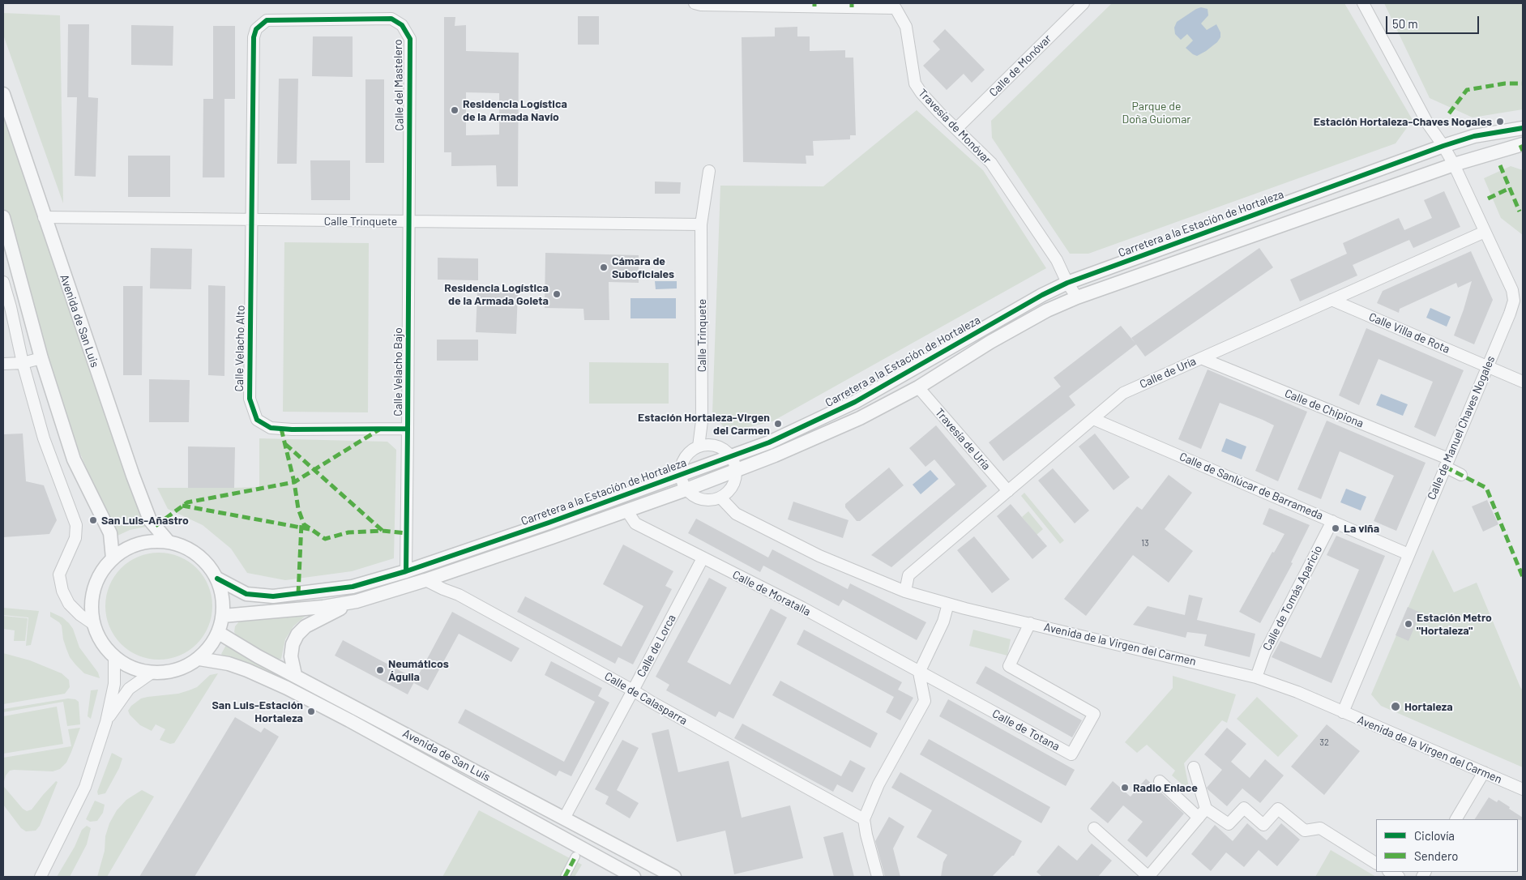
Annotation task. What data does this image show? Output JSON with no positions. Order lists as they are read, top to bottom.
{
  "streets": {
    "street": [
      "Calle de Monóvar",
      "Calle del Mastelero",
      "Travesía de Monóvar",
      "Calle Trinquete",
      "Carretera a la Estación de Hortaleza",
      "Avenida de San Luis",
      "Calle Villa de Rota",
      "Calle Velacho Alto",
      "Calle Velacho Bajo",
      "Calle de Uría",
      "Calle de Chipiona",
      "Calle de Manuel Chaves Nogales",
      "Travesía de Uría",
      "Calle de Sanlúcar de Barrameda",
      "Calle de Moratalla",
      "Calle de Tomás Aparicio",
      "Avenida de la Virgen del Carmen",
      "Calle de Lorca",
      "Calle de Calasparra",
      "Calle de Totana"
    ]
  },
  "crossings": [
    ["Calle de Monóvar", "Travesía de Monóvar"],
    ["Calle del Mastelero", "Calle Trinquete"],
    ["Calle del Mastelero", "Calle Velacho Alto"],
    ["Calle del Mastelero", "Calle Velacho Bajo"],
    ["Travesía de Monóvar", "Carretera a la Estación de Hortaleza"],
    ["Calle Trinquete", "Avenida de San Luis"],
    ["Calle Trinquete", "Calle Velacho Alto"],
    ["Calle Trinquete", "Calle Velacho Bajo"],
    ["Carretera a la Estación de Hortaleza", "Avenida de San Luis"],
    ["Carretera a la Estación de Hortaleza", "Calle Velacho Bajo"],
    ["Carretera a la Estación de Hortaleza", "Calle de Manuel Chaves Nogales"],
    ["Avenida de San Luis", "Calle de Lorca"],
    ["Calle Villa de Rota", "Calle de Uría"],
    ["Calle Villa de Rota", "Calle de Manuel Chaves Nogales"],
    ["Calle Velacho Alto", "Calle Velacho Bajo"],
    ["Calle de Uría", "Calle de Chipiona"],
    ["Calle de Uría", "Calle de Manuel Chaves Nogales"],
    ["Calle de Uría", "Travesía de Uría"],
    ["Calle de Uría", "Calle de Sanlúcar de Barrameda"],
    ["Calle de Uría", "Avenida de la Virgen del Carmen"],
    ["Calle de Chipiona", "Calle de Manuel Chaves Nogales"],
    ["Calle de Manuel Chaves Nogales", "Calle de Sanlúcar de Barrameda"],
    ["Calle de Manuel Chaves Nogales", "Avenida de la Virgen del Carmen"],
    ["Calle de Sanlúcar de Barrameda", "Calle de Tomás Aparicio"],
    ["Calle de Moratalla", "Calle de Lorca"],
    ["Calle de Moratalla", "Calle de Totana"],
    ["Calle de Tomás Aparicio", "Avenida de la Virgen del Carmen"],
    ["Avenida de la Virgen del Carmen", "Calle de Totana"],
    ["Calle de Lorca", "Calle de Calasparra"]
  ],
  "parks": ["Parque de Doña Guiomar"],
  "places": [
    "Residencia Logística de la Armada Navío",
    "Estación Hortaleza-Chaves Nogales",
    "Cámara de Suboficiales",
    "Residencia Logística de la Armada Goleta",
    "Estación Hortaleza-Virgen del Carmen",
    "San Luis-Añastro",
    "La viña",
    "Estación Metro \"Hortaleza\"",
    "Neumáticos Águila",
    "Hortaleza",
    "San Luis-Estación Hortaleza",
    "Radio Enlace"
  ],
  "house_numbers": ["13", "32"],
  "legend": ["Ciclovía", "Sendero"],
  "scale_bar": "50 m"
}
